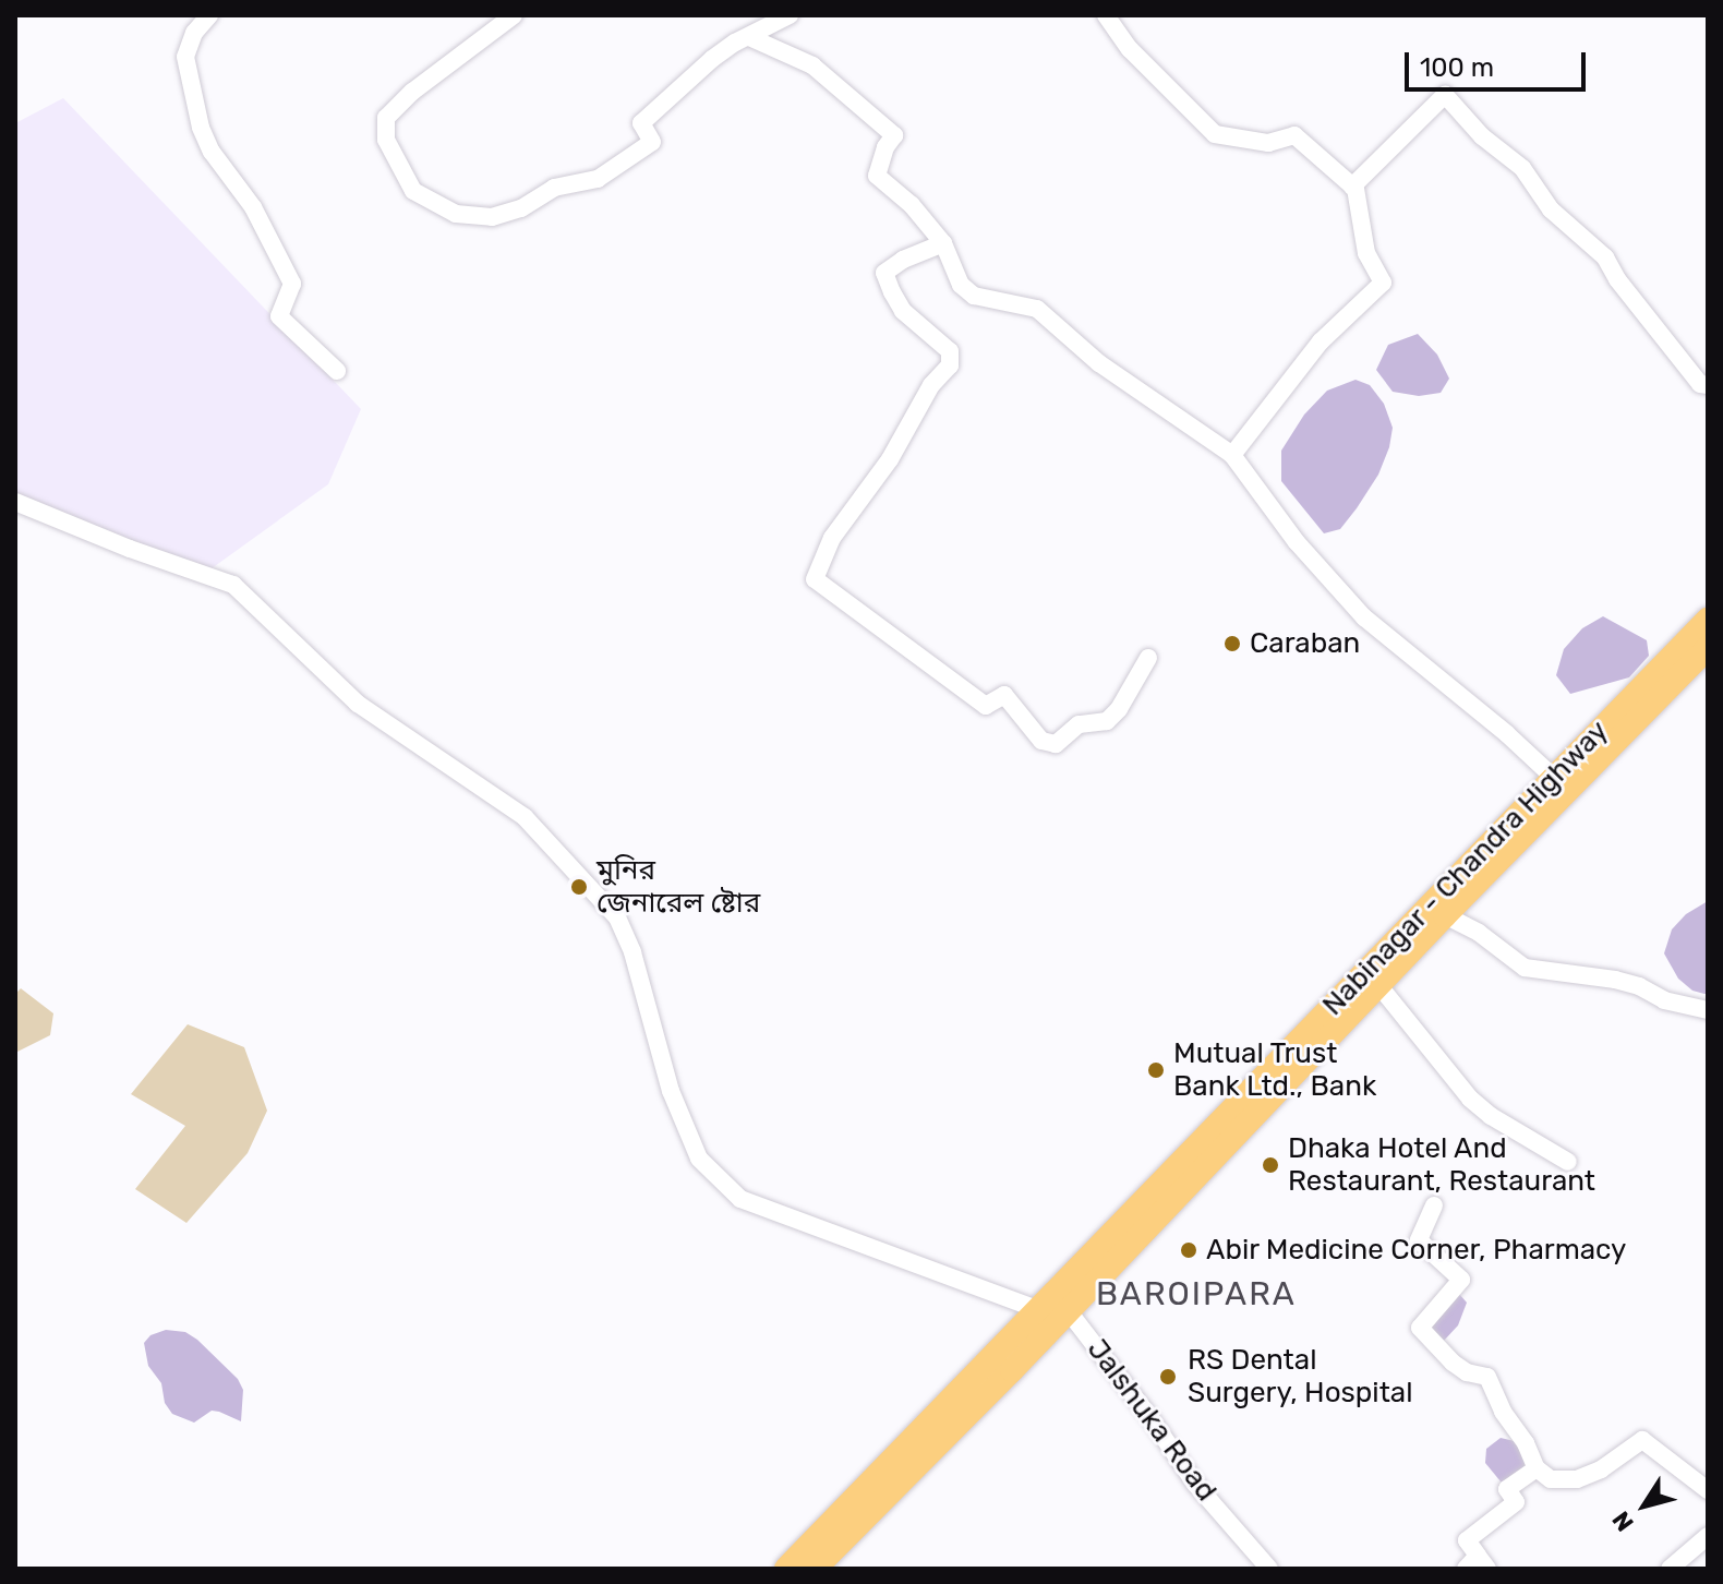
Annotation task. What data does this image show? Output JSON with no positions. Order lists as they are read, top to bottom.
{
  "streets": {
    "highway": ["Nabinagar - Chandra Highway"],
    "street": ["Jalshuka Road"]
  },
  "crossings": [
    ["Nabinagar - Chandra Highway", "Jalshuka Road"]
  ],
  "districts": ["BAROIPARA"],
  "places": [
    "Caraban",
    "মুনির জেনারেল ষ্টোর",
    "Mutual Trust Bank Ltd., Bank",
    "Dhaka Hotel And Restaurant, Restaurant",
    "Abir Medicine Corner, Pharmacy",
    "RS Dental Surgery, Hospital"
  ],
  "scale_bar": "100 m",
  "north": "bottom left"
}
